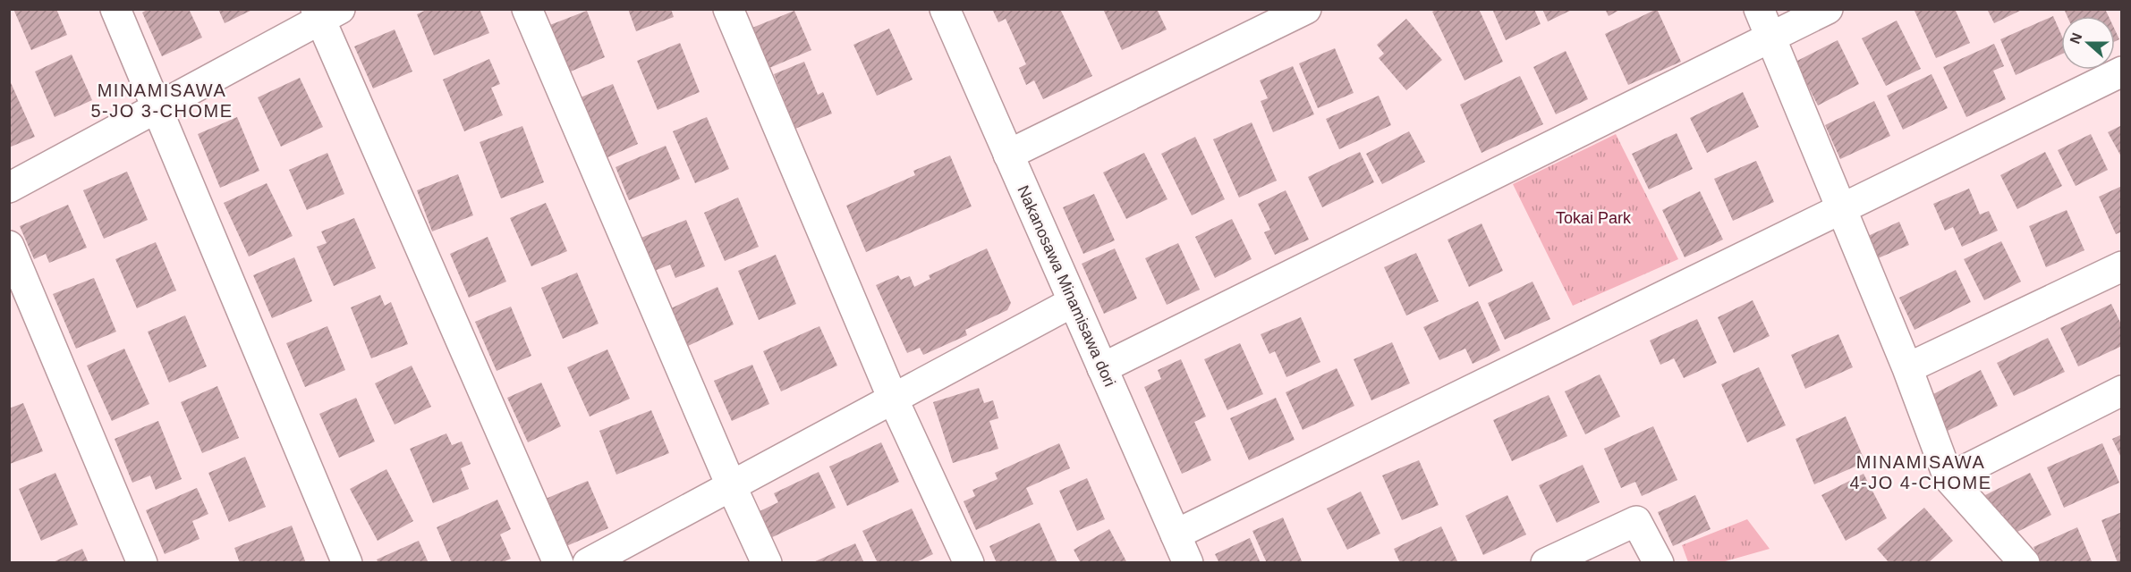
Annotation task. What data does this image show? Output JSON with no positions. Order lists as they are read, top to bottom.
{
  "streets": {
    "street": ["Nakanosawa Minamisawa dori"]
  },
  "districts": ["MINAMISAWA 5-JO 3-CHOME", "MINAMISAWA 4-JO 4-CHOME"],
  "parks": ["Tokai Park"],
  "north": "left"
}
